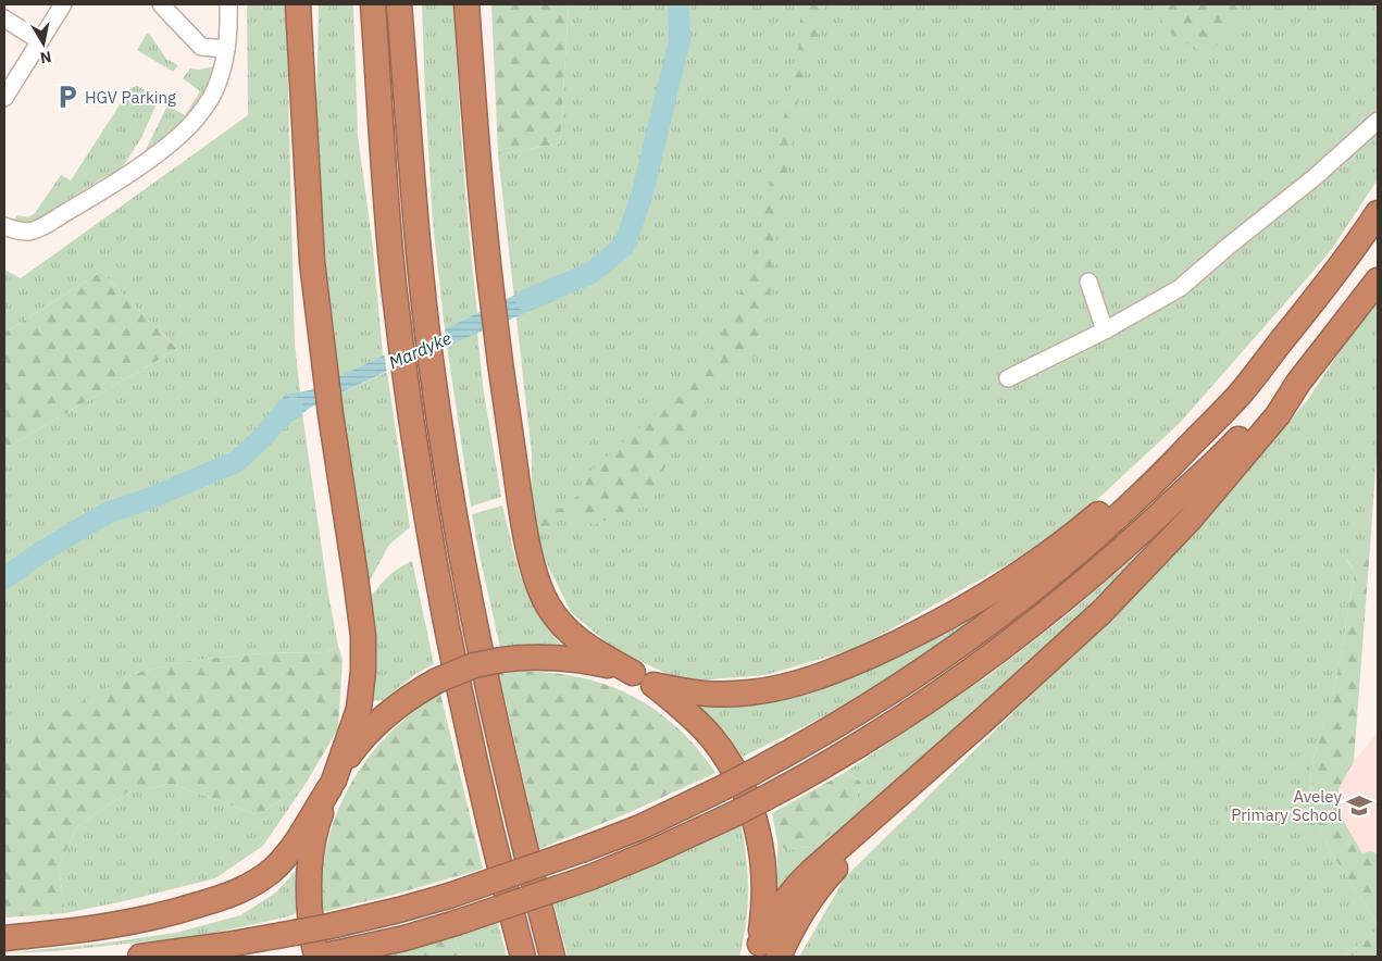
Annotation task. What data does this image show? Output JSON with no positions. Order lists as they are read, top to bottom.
{
  "water": ["Mardyke"],
  "places": {
    "parking": ["HGV Parking"],
    "school or university": ["Aveley Primary School"]
  },
  "north": "bottom"
}
